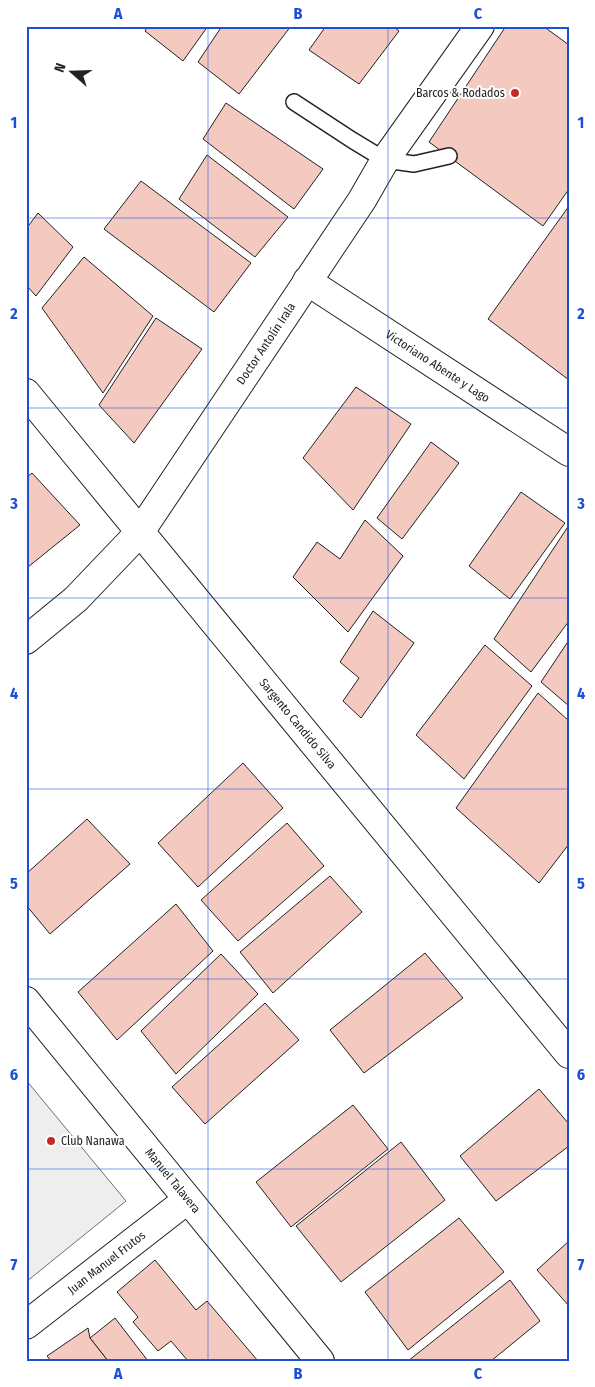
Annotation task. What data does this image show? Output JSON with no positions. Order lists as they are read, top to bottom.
{
  "streets": {
    "street": [
      "Doctor Antolín Irala",
      "Victoriano Abente y Lago",
      "Sargento Candido Silva",
      "Manuel Talavera",
      "Juan Manuel Frutos"
    ]
  },
  "crossings": [
    ["Doctor Antolín Irala", "Victoriano Abente y Lago"],
    ["Doctor Antolín Irala", "Sargento Candido Silva"],
    ["Manuel Talavera", "Juan Manuel Frutos"]
  ],
  "places": ["Barcos & Rodados", "Club Nanawa"],
  "north": "left",
  "grid": {
    "columns": ["A", "B", "C"],
    "rows": [
      "1",
      "2",
      "3",
      "4",
      "5",
      "6",
      "7"
    ]
  }
}
